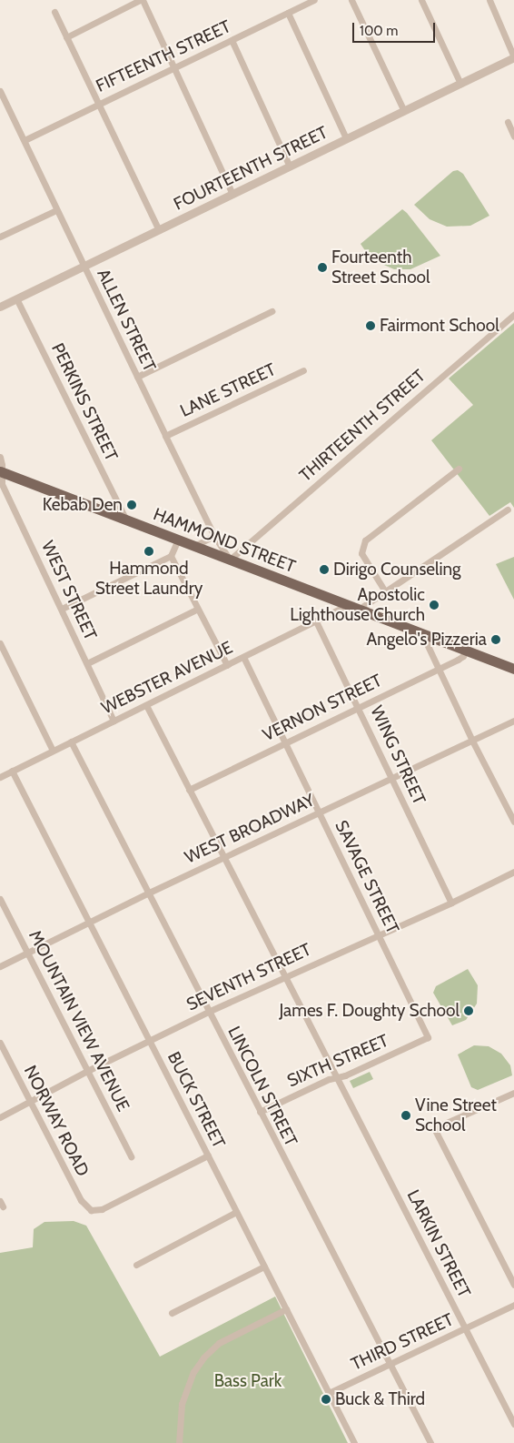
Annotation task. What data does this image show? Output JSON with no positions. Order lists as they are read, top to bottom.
{
  "streets": {
    "main road": ["HAMMOND STREET"],
    "street": [
      "FIFTEENTH STREET",
      "FOURTEENTH STREET",
      "ALLEN STREET",
      "LANE STREET",
      "PERKINS STREET",
      "THIRTEENTH STREET",
      "WEST STREET",
      "WEBSTER AVENUE",
      "VERNON STREET",
      "WING STREET",
      "WEST BROADWAY",
      "SAVAGE STREET",
      "SEVENTH STREET",
      "MOUNTAIN VIEW AVENUE",
      "SIXTH STREET",
      "LINCOLN STREET",
      "BUCK STREET",
      "NORWAY ROAD",
      "LARKIN STREET",
      "THIRD STREET"
    ]
  },
  "crossings": [
    ["FIFTEENTH STREET", "ALLEN STREET"],
    ["FOURTEENTH STREET", "ALLEN STREET"],
    ["FOURTEENTH STREET", "PERKINS STREET"],
    ["ALLEN STREET", "LANE STREET"],
    ["ALLEN STREET", "THIRTEENTH STREET"],
    ["ALLEN STREET", "HAMMOND STREET"],
    ["PERKINS STREET", "HAMMOND STREET"],
    ["THIRTEENTH STREET", "HAMMOND STREET"],
    ["HAMMOND STREET", "WEST STREET"],
    ["HAMMOND STREET", "WEBSTER AVENUE"],
    ["HAMMOND STREET", "VERNON STREET"],
    ["WEST STREET", "WEBSTER AVENUE"],
    ["WEBSTER AVENUE", "WING STREET"],
    ["WEBSTER AVENUE", "SAVAGE STREET"],
    ["WEBSTER AVENUE", "LINCOLN STREET"],
    ["WEBSTER AVENUE", "BUCK STREET"],
    ["WEBSTER AVENUE", "LARKIN STREET"],
    ["VERNON STREET", "WING STREET"],
    ["VERNON STREET", "SAVAGE STREET"],
    ["VERNON STREET", "LARKIN STREET"],
    ["WING STREET", "WEST BROADWAY"],
    ["WING STREET", "SEVENTH STREET"],
    ["WEST BROADWAY", "SAVAGE STREET"],
    ["WEST BROADWAY", "MOUNTAIN VIEW AVENUE"],
    ["WEST BROADWAY", "LINCOLN STREET"],
    ["WEST BROADWAY", "BUCK STREET"],
    ["WEST BROADWAY", "LARKIN STREET"],
    ["SAVAGE STREET", "SEVENTH STREET"],
    ["SAVAGE STREET", "SIXTH STREET"],
    ["SEVENTH STREET", "MOUNTAIN VIEW AVENUE"],
    ["SEVENTH STREET", "LINCOLN STREET"],
    ["SEVENTH STREET", "BUCK STREET"],
    ["SEVENTH STREET", "NORWAY ROAD"],
    ["SEVENTH STREET", "LARKIN STREET"],
    ["SIXTH STREET", "LINCOLN STREET"],
    ["SIXTH STREET", "LARKIN STREET"],
    ["LINCOLN STREET", "THIRD STREET"],
    ["BUCK STREET", "NORWAY ROAD"],
    ["BUCK STREET", "THIRD STREET"],
    ["LARKIN STREET", "THIRD STREET"]
  ],
  "parks": ["Bass Park"],
  "places": [
    "Fourteenth Street School",
    "Fairmont School",
    "Kebab Den",
    "Hammond Street Laundry",
    "Dirigo Counseling",
    "Apostolic Lighthouse Church",
    "Angelo's Pizzeria",
    "James F. Doughty School",
    "Vine Street School",
    "Buck & Third"
  ],
  "scale_bar": "100 m"
}
